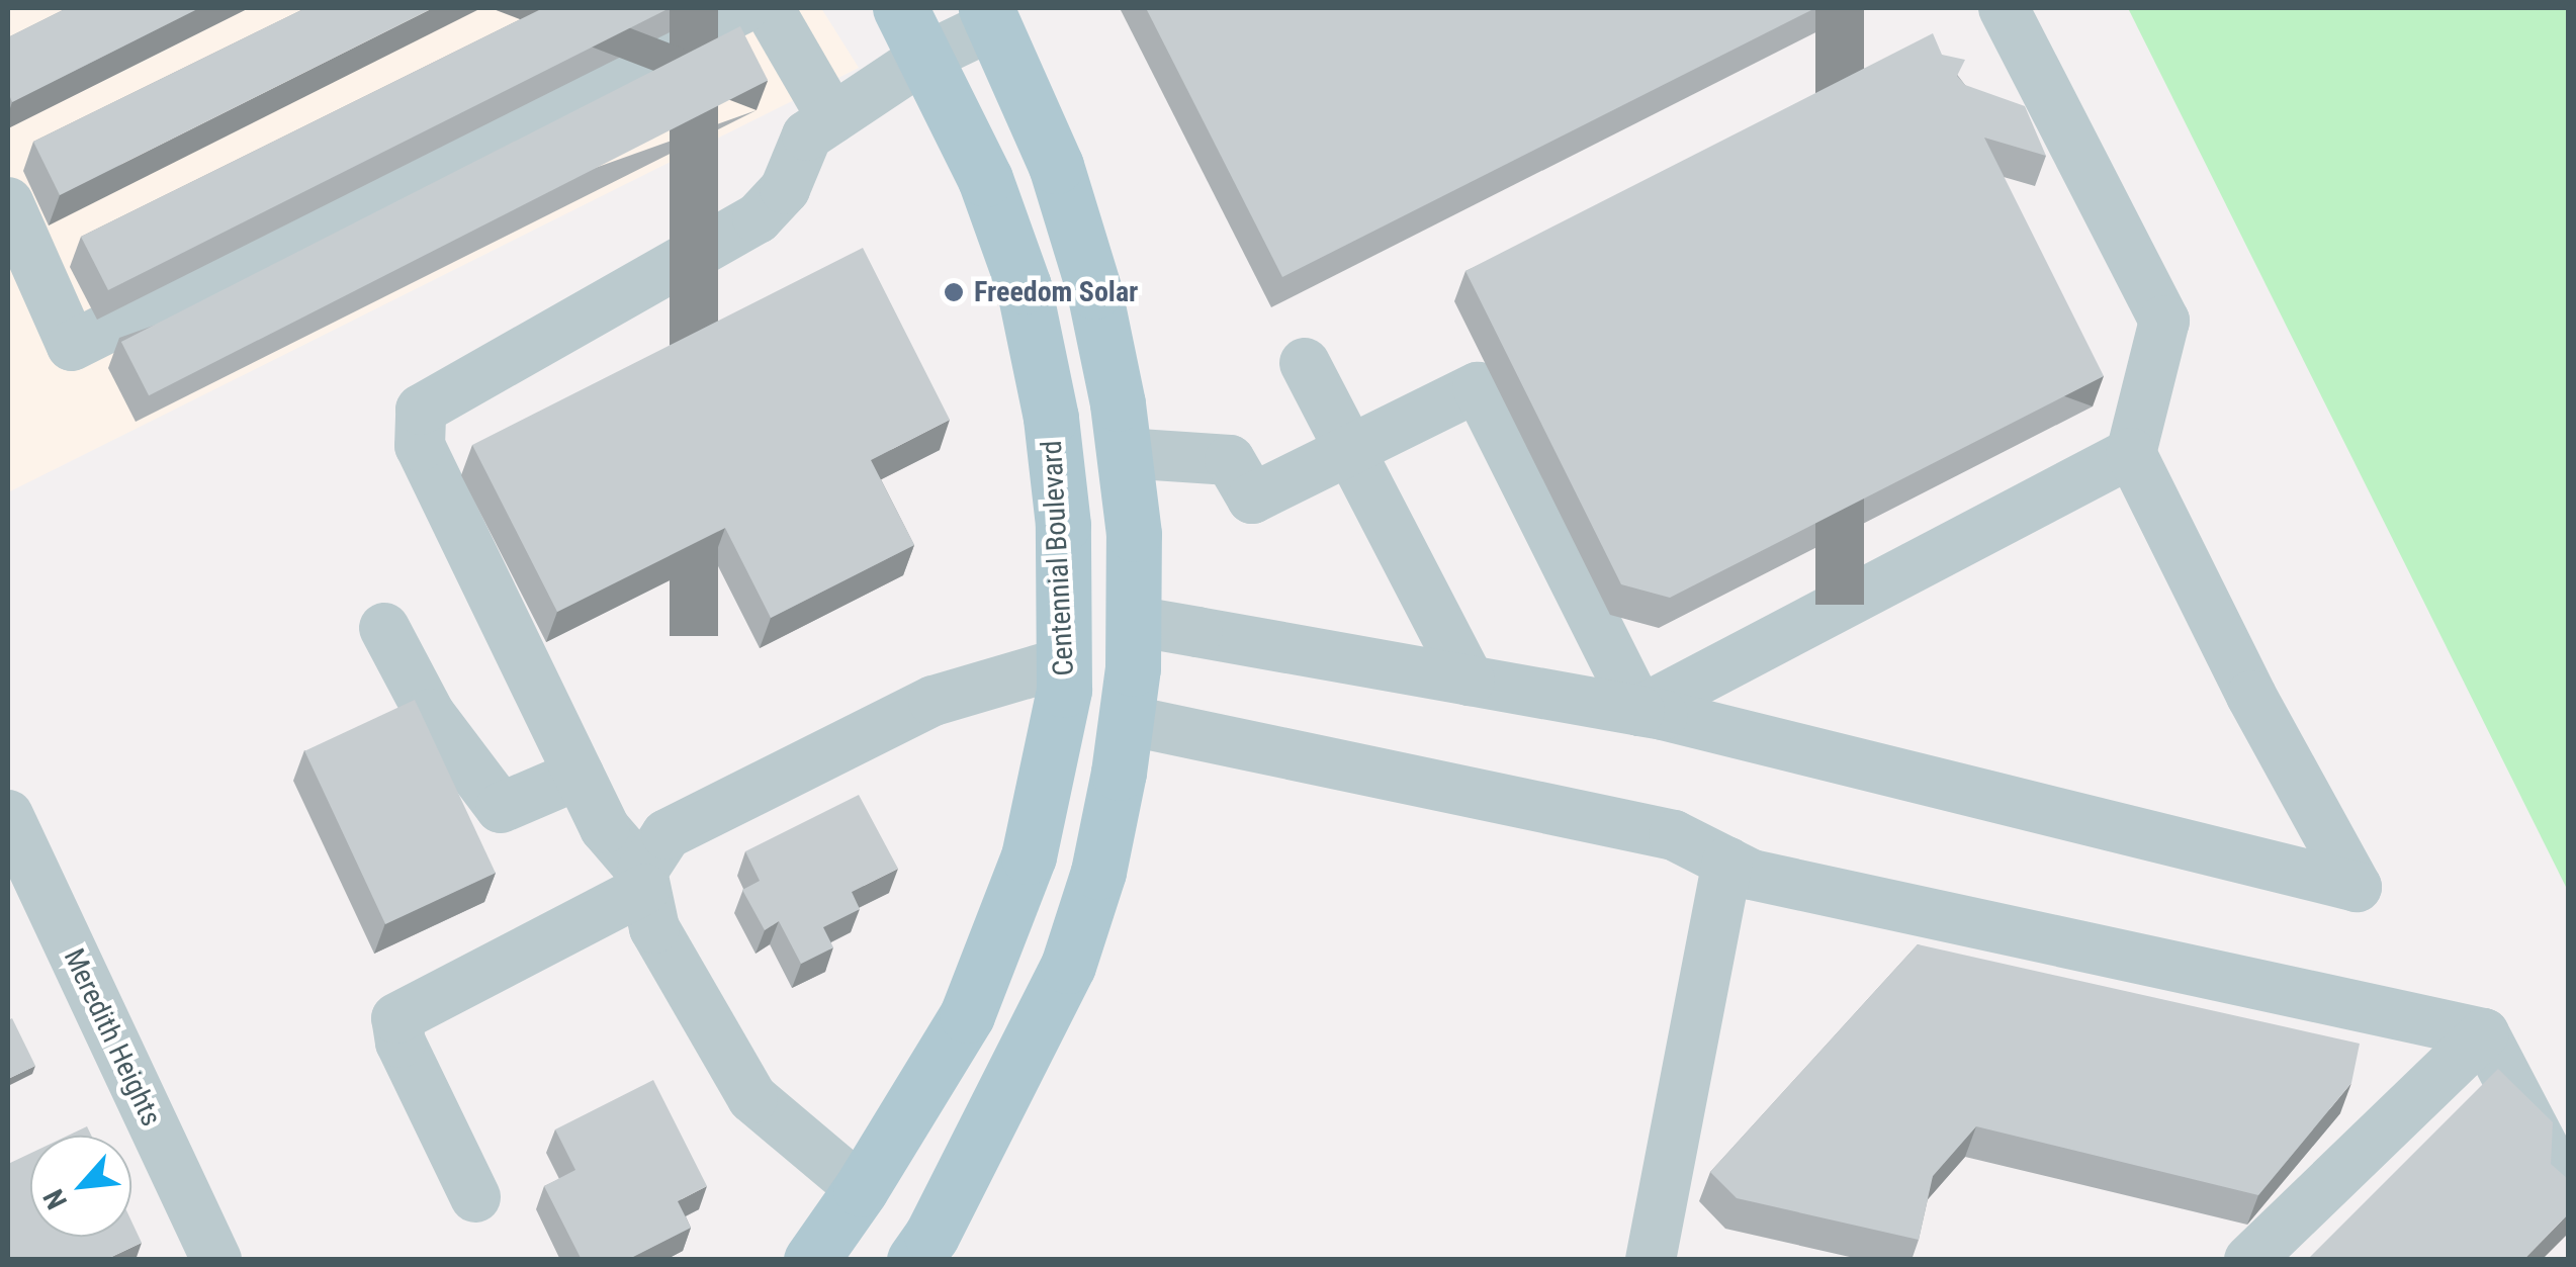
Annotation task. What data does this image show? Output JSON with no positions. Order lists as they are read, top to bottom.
{
  "streets": {
    "main road": ["Centennial Boulevard"],
    "street": ["Meredith Heights"]
  },
  "places": ["Freedom Solar"],
  "north": "bottom left"
}
